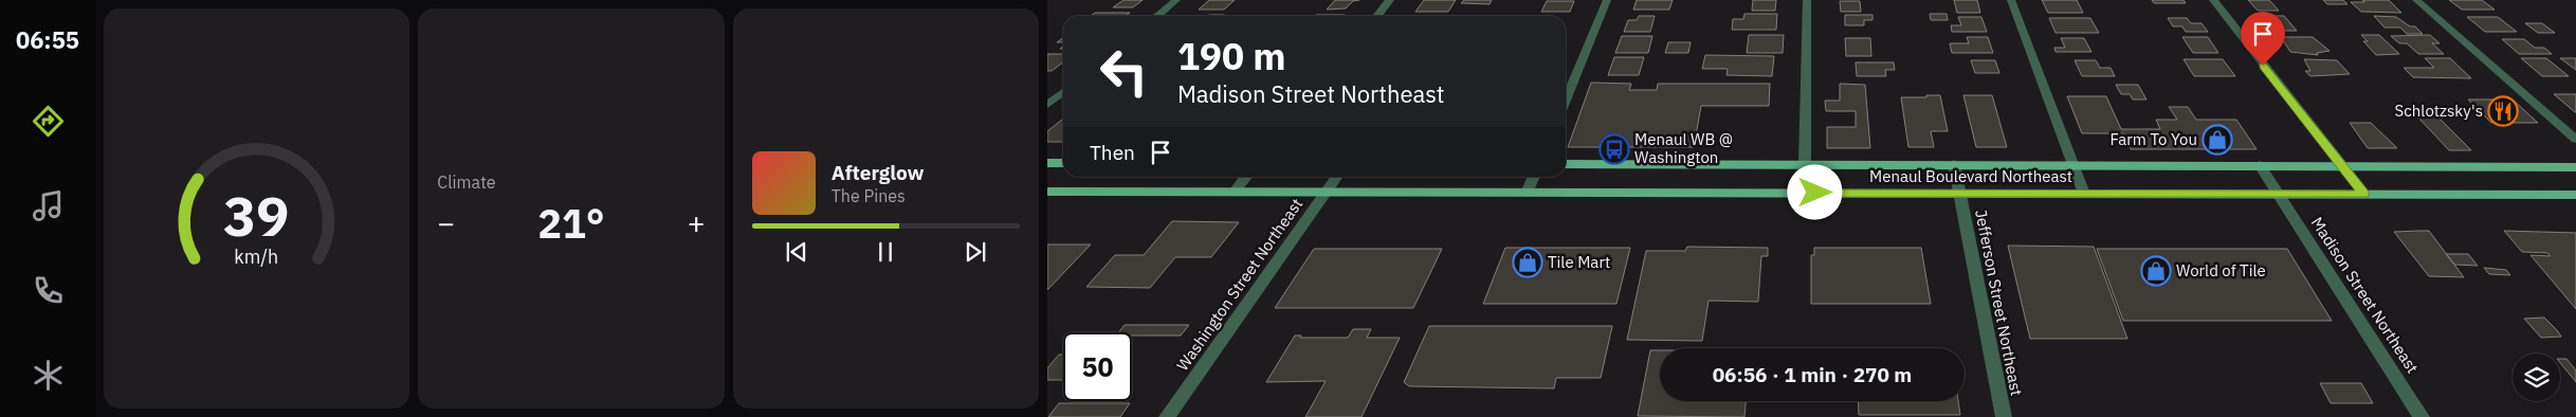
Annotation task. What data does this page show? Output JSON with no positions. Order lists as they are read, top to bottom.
{
  "streets": {
    "main road": ["Menaul Boulevard Northeast"],
    "street": ["Washington Street Northeast", "Madison Street Northeast", "Jefferson Street Northeast"]
  },
  "crossings": [
    ["Menaul Boulevard Northeast", "Washington Street Northeast"],
    ["Menaul Boulevard Northeast", "Madison Street Northeast"],
    ["Menaul Boulevard Northeast", "Jefferson Street Northeast"]
  ],
  "places": {
    "restaurant": ["Schlotzsky's"],
    "shop": ["Farm To You", "Tile Mart", "World of Tile"],
    "bus stop": ["Menaul WB @ Washington"]
  },
  "page": {
    "tabs": "06:55",
    "tile": "Climate",
    "turn": ["190 m", "Madison Street Northeast"],
    "then": "Then",
    "song": ["Afterglow", "The Pines"],
    "heat": ["−", "21°", "+"],
    "limit": "50",
    "trip": "06:56 · 1 min · 270 m",
    "gauge": ["39", "km/h"]
  }
}
